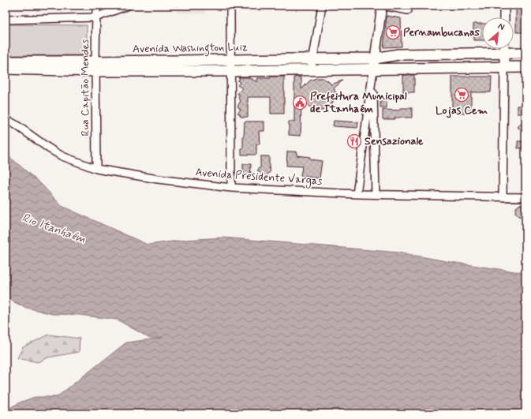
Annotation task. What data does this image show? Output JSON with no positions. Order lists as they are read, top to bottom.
{
  "streets": {
    "main road": ["Avenida Washington Luiz"],
    "street": ["Rua Capitão Mendes", "Avenida Presidente Vargas"]
  },
  "crossings": [
    ["Avenida Washington Luiz", "Rua Capitão Mendes"],
    ["Rua Capitão Mendes", "Avenida Presidente Vargas"]
  ],
  "water": ["Rio Itanhaém"],
  "places": {
    "supermarket": ["Pernambucanas", "Lojas Cem"],
    "public building": ["Prefeitura Municipal de Itanhaém"],
    "restaurant": ["Sensazionale"]
  },
  "north": "top right"
}
